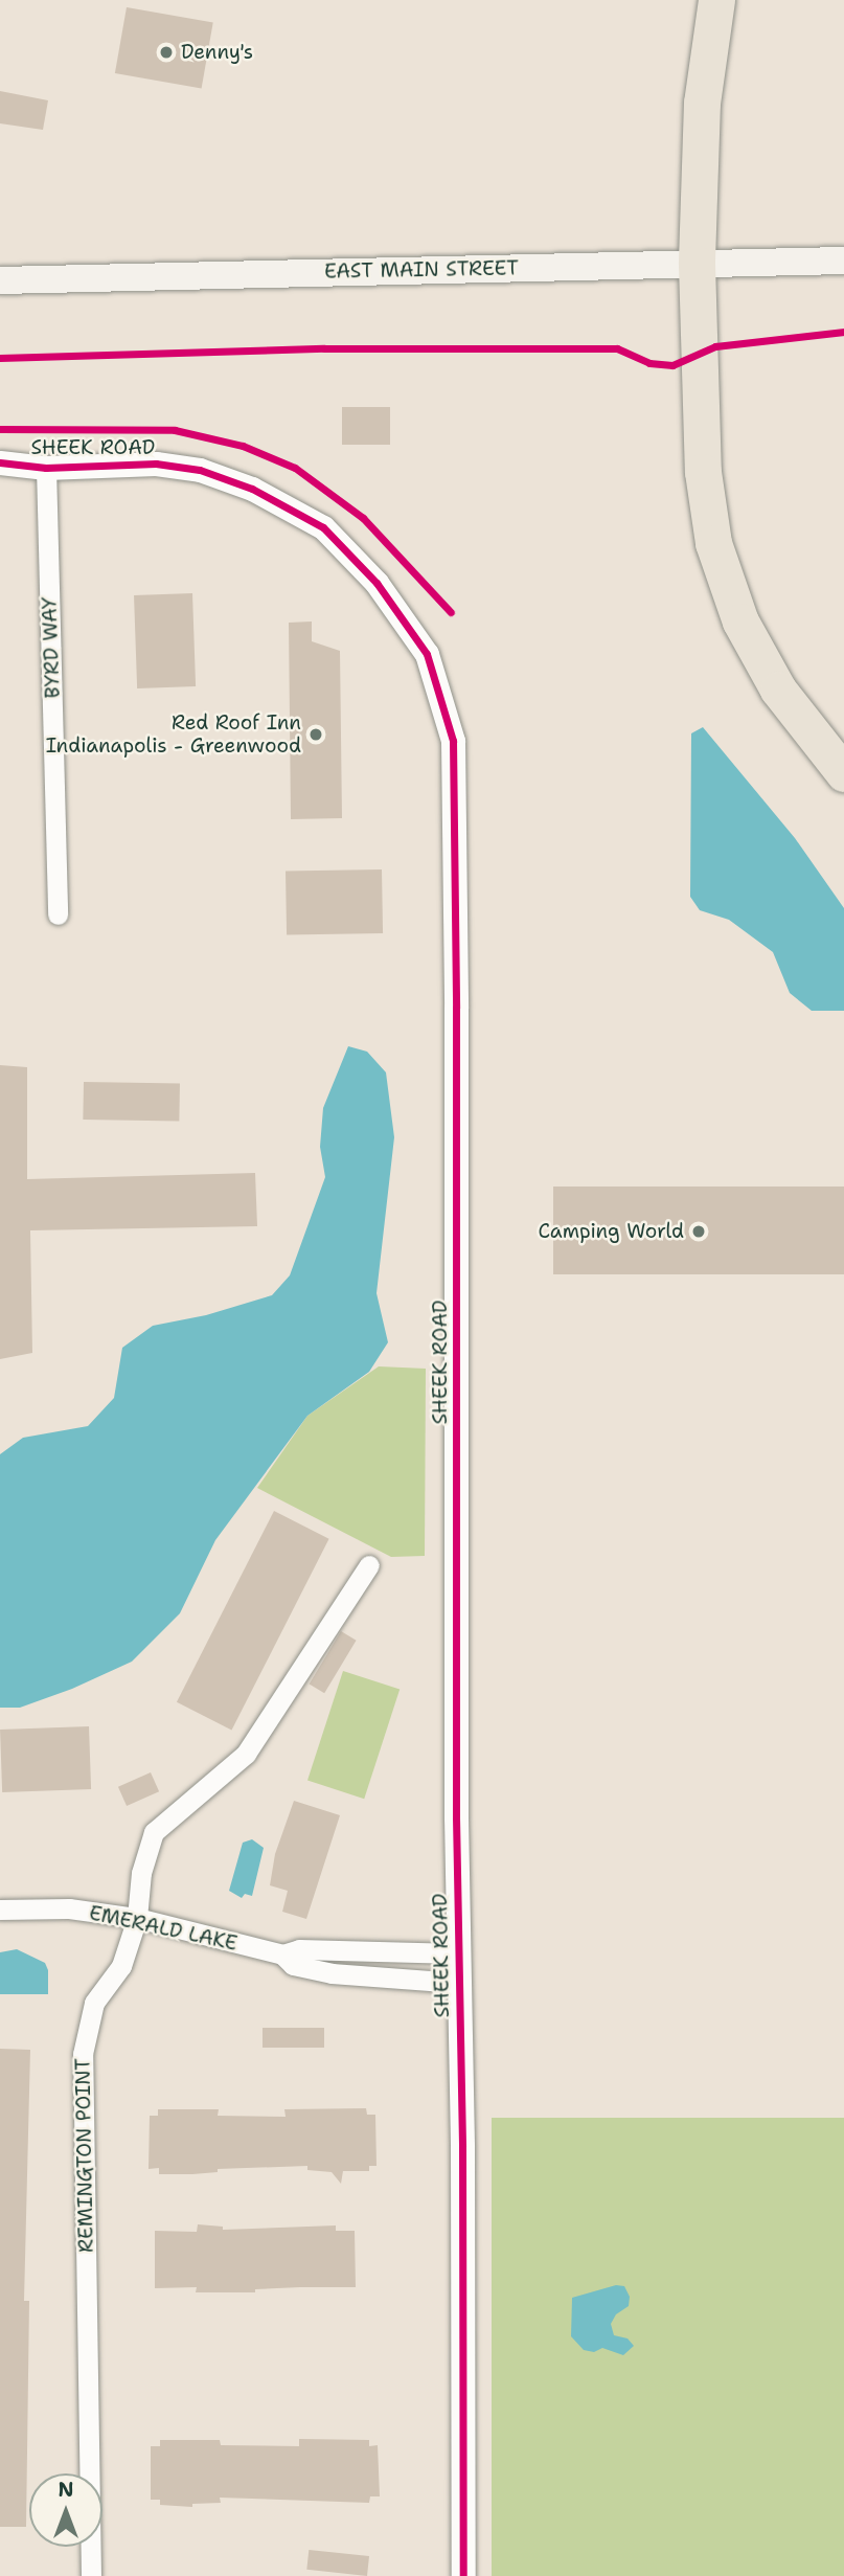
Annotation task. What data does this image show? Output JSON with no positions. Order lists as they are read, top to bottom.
{
  "streets": {
    "main road": ["EAST MAIN STREET"],
    "street": [
      "SHEEK ROAD",
      "BYRD WAY",
      "EMERALD LAKE",
      "REMINGTON POINT"
    ]
  },
  "crossings": [
    ["SHEEK ROAD", "BYRD WAY"],
    ["SHEEK ROAD", "EMERALD LAKE"],
    ["EMERALD LAKE", "REMINGTON POINT"]
  ],
  "places": ["Denny's", "Red Roof Inn Indianapolis - Greenwood", "Camping World"],
  "north": "top"
}
